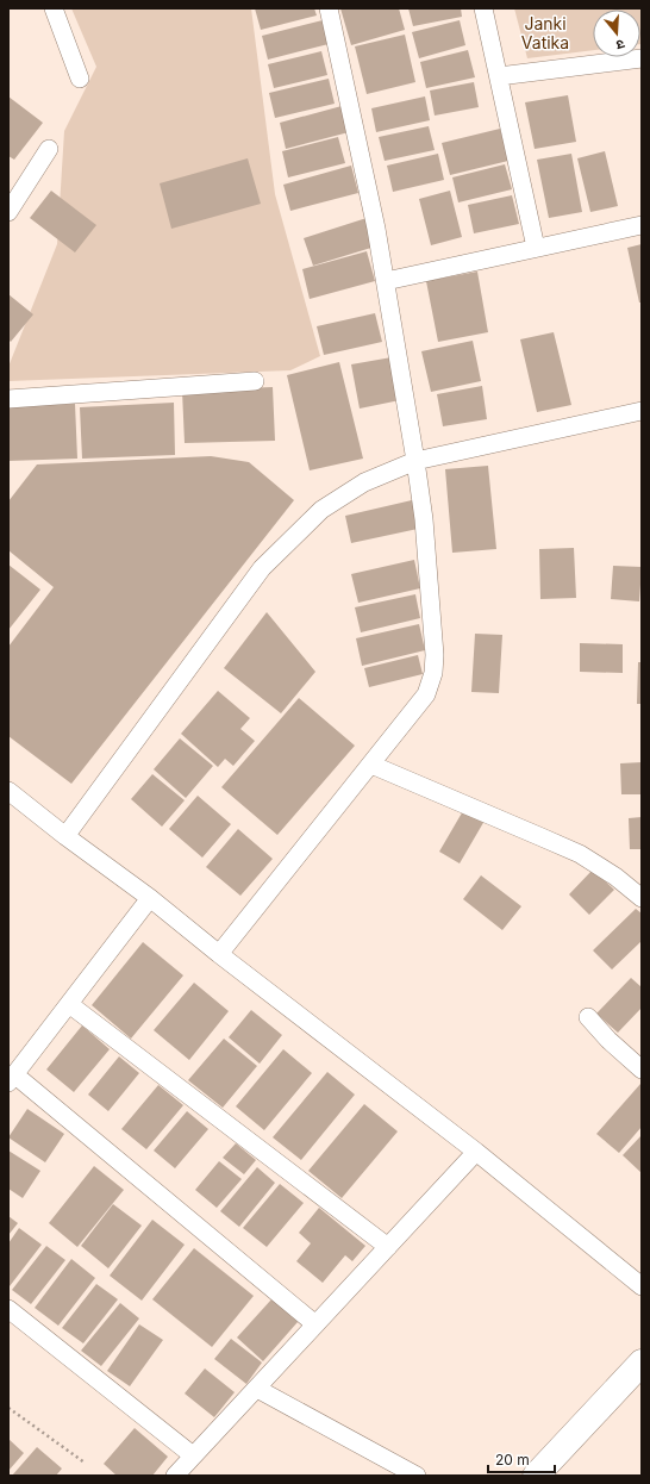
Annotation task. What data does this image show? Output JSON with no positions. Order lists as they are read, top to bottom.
{
  "parks": ["Janki Vatika"],
  "scale_bar": "20 m",
  "north": "bottom"
}
